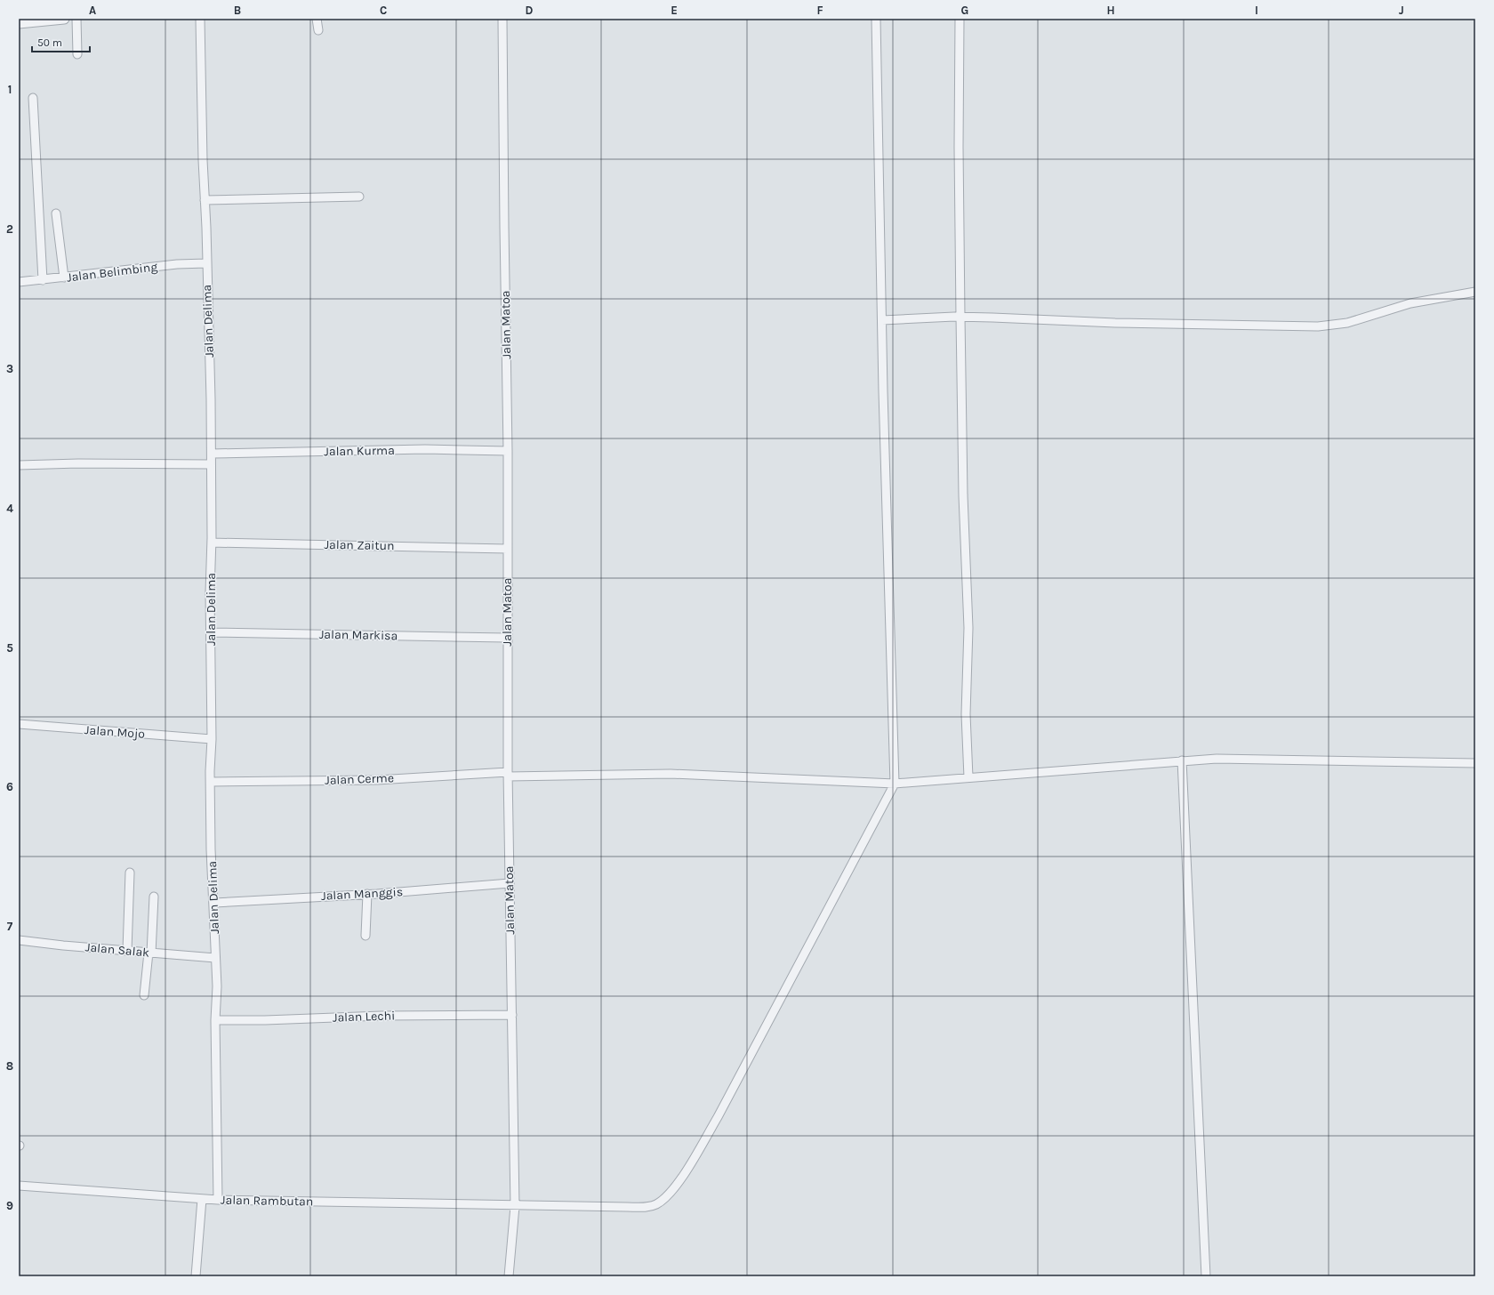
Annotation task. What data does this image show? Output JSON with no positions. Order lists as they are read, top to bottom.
{
  "streets": {
    "street": [
      "Jalan Belimbing",
      "Jalan Delima",
      "Jalan Matoa",
      "Jalan Kurma",
      "Jalan Zaitun",
      "Jalan Markisa",
      "Jalan Mojo",
      "Jalan Cerme",
      "Jalan Manggis",
      "Jalan Salak",
      "Jalan Lechi",
      "Jalan Rambutan"
    ]
  },
  "crossings": [
    ["Jalan Belimbing", "Jalan Delima"],
    ["Jalan Delima", "Jalan Kurma"],
    ["Jalan Delima", "Jalan Zaitun"],
    ["Jalan Delima", "Jalan Markisa"],
    ["Jalan Delima", "Jalan Mojo"],
    ["Jalan Delima", "Jalan Cerme"],
    ["Jalan Delima", "Jalan Manggis"],
    ["Jalan Delima", "Jalan Salak"],
    ["Jalan Delima", "Jalan Lechi"],
    ["Jalan Delima", "Jalan Rambutan"],
    ["Jalan Matoa", "Jalan Kurma"],
    ["Jalan Matoa", "Jalan Zaitun"],
    ["Jalan Matoa", "Jalan Markisa"],
    ["Jalan Matoa", "Jalan Cerme"],
    ["Jalan Matoa", "Jalan Manggis"],
    ["Jalan Matoa", "Jalan Lechi"],
    ["Jalan Matoa", "Jalan Rambutan"],
    ["Jalan Cerme", "Jalan Rambutan"]
  ],
  "scale_bar": "50 m",
  "grid": {
    "columns": [
      "A",
      "B",
      "C",
      "D",
      "E",
      "F",
      "G",
      "H",
      "I",
      "J"
    ],
    "rows": [
      "1",
      "2",
      "3",
      "4",
      "5",
      "6",
      "7",
      "8",
      "9"
    ]
  }
}
